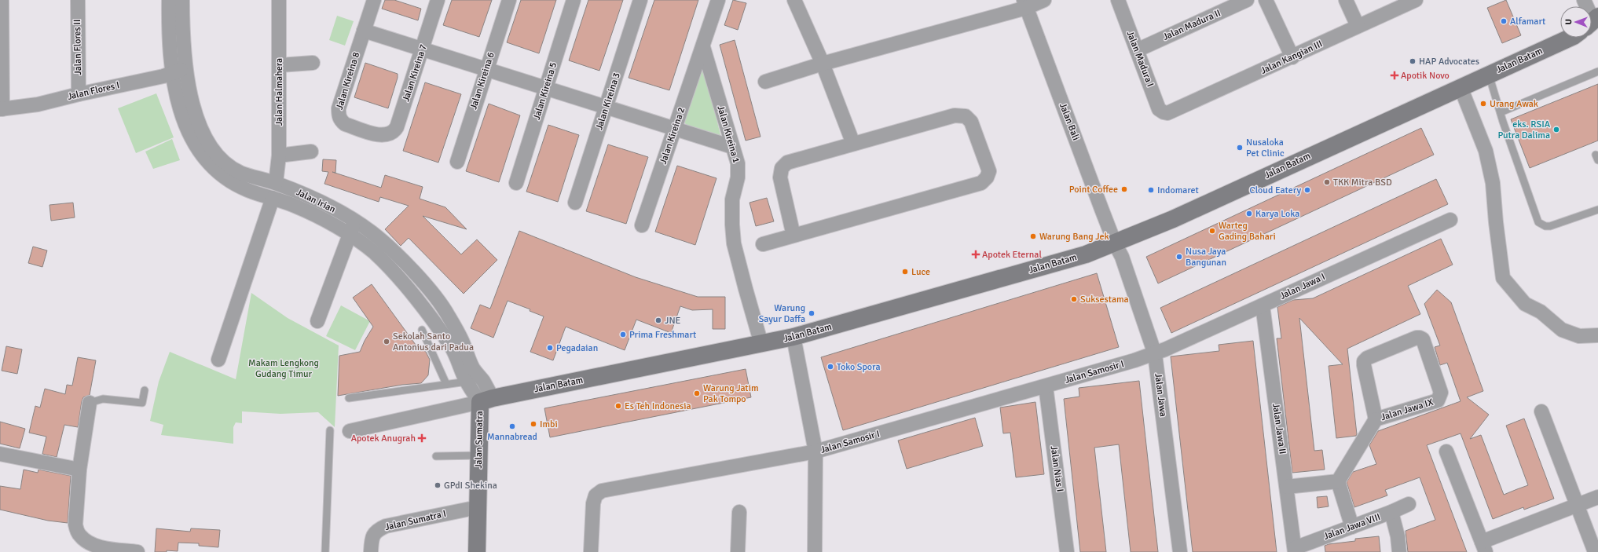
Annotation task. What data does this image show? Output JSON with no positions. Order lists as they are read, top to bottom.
{
  "streets": {
    "street": [
      "Jalan Madura II",
      "Jalan Flores II",
      "Jalan Kangian III",
      "Jalan Madura I",
      "Jalan Batam",
      "Jalan Kireina 7",
      "Jalan Kireina 8",
      "Jalan Kireina 6",
      "Jalan Flores I",
      "Jalan Kireina 5",
      "Jalan Halmahera",
      "Jalan Kireina 3",
      "Jalan Bali",
      "Jalan Kireina 1",
      "Jalan Kireina 2",
      "Jalan Irian",
      "Jalan Jawa I",
      "Jalan Samosir I",
      "Jalan Jawa",
      "Jalan Jawa IX",
      "Jalan Jawa II",
      "Jalan Sumatra",
      "Jalan Nias I",
      "Jalan Sumatra I",
      "Jalan Jawa VIII"
    ]
  },
  "crossings": [
    ["Jalan Madura II", "Jalan Madura I"],
    ["Jalan Flores II", "Jalan Flores I"],
    ["Jalan Kangian III", "Jalan Madura I"],
    ["Jalan Batam", "Jalan Bali"],
    ["Jalan Batam", "Jalan Kireina 1"],
    ["Jalan Batam", "Jalan Irian"],
    ["Jalan Batam", "Jalan Jawa"],
    ["Jalan Batam", "Jalan Sumatra"],
    ["Jalan Kireina 7", "Jalan Kireina 8"],
    ["Jalan Flores I", "Jalan Irian"],
    ["Jalan Halmahera", "Jalan Irian"],
    ["Jalan Bali", "Jalan Jawa"],
    ["Jalan Kireina 1", "Jalan Kireina 2"],
    ["Jalan Irian", "Jalan Sumatra"],
    ["Jalan Jawa I", "Jalan Samosir I"],
    ["Jalan Jawa I", "Jalan Jawa"],
    ["Jalan Jawa I", "Jalan Jawa II"],
    ["Jalan Samosir I", "Jalan Jawa"],
    ["Jalan Samosir I", "Jalan Nias I"],
    ["Jalan Jawa II", "Jalan Jawa VIII"],
    ["Jalan Sumatra", "Jalan Sumatra I"]
  ],
  "parks": ["Makam Lengkong Gudang Timur"],
  "places": {
    "other": [
      "Alfamart",
      "HAP Advocates",
      "Urang Awak",
      "eks. RSIA Putra Dalima",
      "Nusaloka Pet Clinic",
      "TKK Mitra BSD",
      "Point Coffee",
      "Indomaret",
      "Cloud Eatery",
      "Karya Loka",
      "Warteg Gading Bahari",
      "Warung Bang Jek",
      "Nusa Jaya Bangunan",
      "Luce",
      "Suksestama",
      "Warung Sayur Daffa",
      "JNE",
      "Prima Freshmart",
      "Sekolah Santo Antonius dari Padua",
      "Pegadaian",
      "Toko Spora",
      "Warung Jatim Pak Tompo",
      "Es Teh Indonesia",
      "Imbi",
      "Mannabread",
      "GPdI Shekina"
    ],
    "health": ["Apotik Novo", "Apotek Eternal", "Apotek Anugrah"]
  },
  "north": "left"
}
